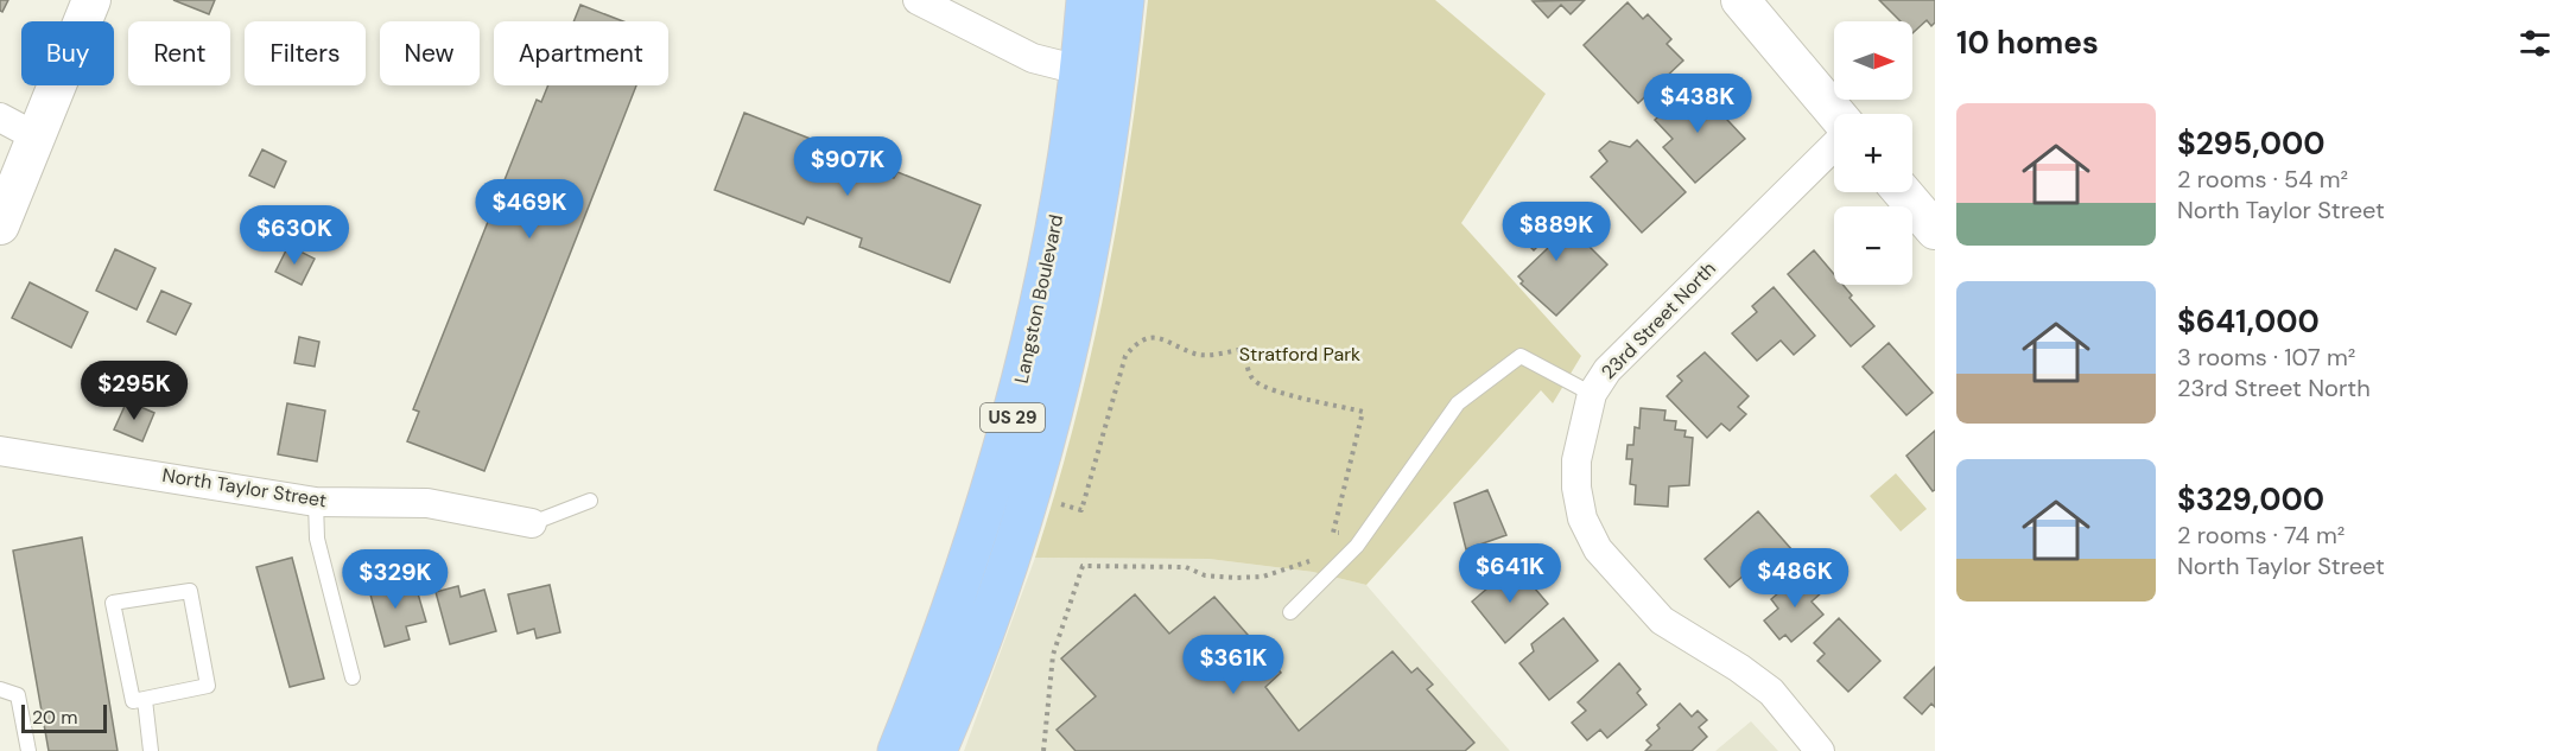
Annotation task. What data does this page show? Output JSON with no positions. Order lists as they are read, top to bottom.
{
  "streets": {
    "main road": ["Langston Boulevard", "US 29"],
    "street": ["23rd Street North", "North Taylor Street"]
  },
  "parks": ["Stratford Park"],
  "scale_bar": "20 m",
  "north": "right",
  "page": {
    "heading": "10 homes",
    "map_buttons": ["+", "−"],
    "chip": [
      "Buy",
      "Rent",
      "Filters",
      "New",
      "Apartment"
    ],
    "price": [
      "$438K",
      "$907K",
      "$469K",
      "$889K",
      "$630K",
      "$295K",
      "$641K",
      "$486K",
      "$329K",
      "$361K"
    ],
    "list": [
      {
        "name": "$295,000",
        "note": "2 rooms · 54 m² · North Taylor Street"
      },
      {
        "name": "$641,000",
        "note": "3 rooms · 107 m² · 23rd Street North"
      },
      {
        "name": "$329,000",
        "note": "2 rooms · 74 m² · North Taylor Street"
      }
    ],
    "scale": "20 m"
  }
}
